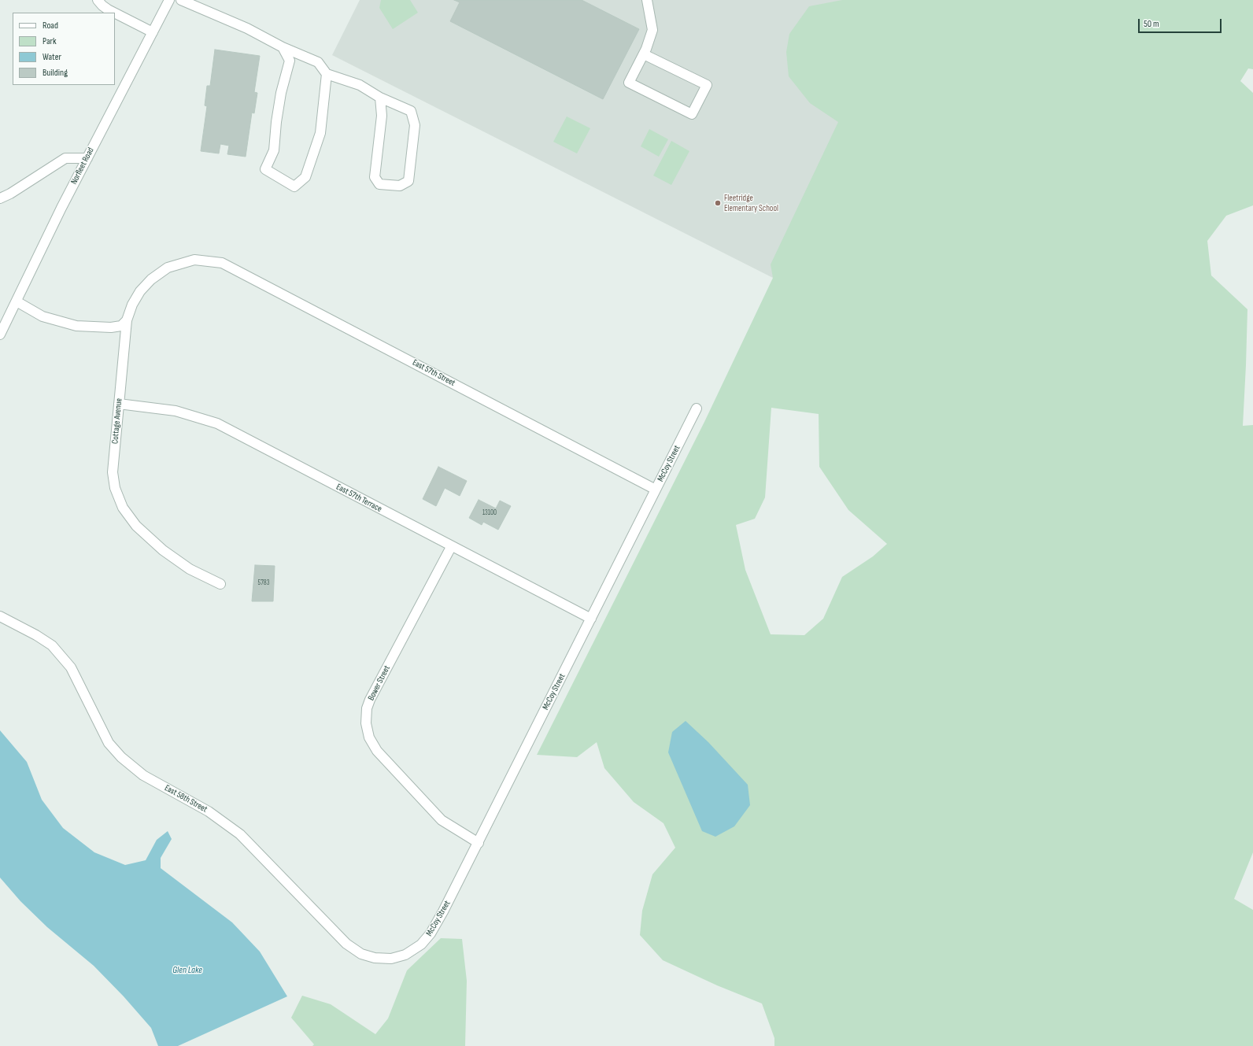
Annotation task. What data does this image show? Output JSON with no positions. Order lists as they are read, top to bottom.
{
  "streets": {
    "street": [
      "Norfleet Road",
      "East 57th Street",
      "Cottage Avenue",
      "McCoy Street",
      "East 57th Terrace",
      "Bower Street",
      "East 58th Street"
    ]
  },
  "crossings": [
    ["East 57th Street", "Cottage Avenue"],
    ["East 57th Street", "McCoy Street"],
    ["Cottage Avenue", "East 57th Terrace"],
    ["McCoy Street", "East 57th Terrace"],
    ["McCoy Street", "Bower Street"],
    ["McCoy Street", "East 58th Street"],
    ["East 57th Terrace", "Bower Street"]
  ],
  "water": ["Glen Lake"],
  "places": ["Fleetridge Elementary School"],
  "house_numbers": ["13100", "5783"],
  "legend": [
    "Road",
    "Park",
    "Water",
    "Building"
  ],
  "scale_bar": "50 m"
}
